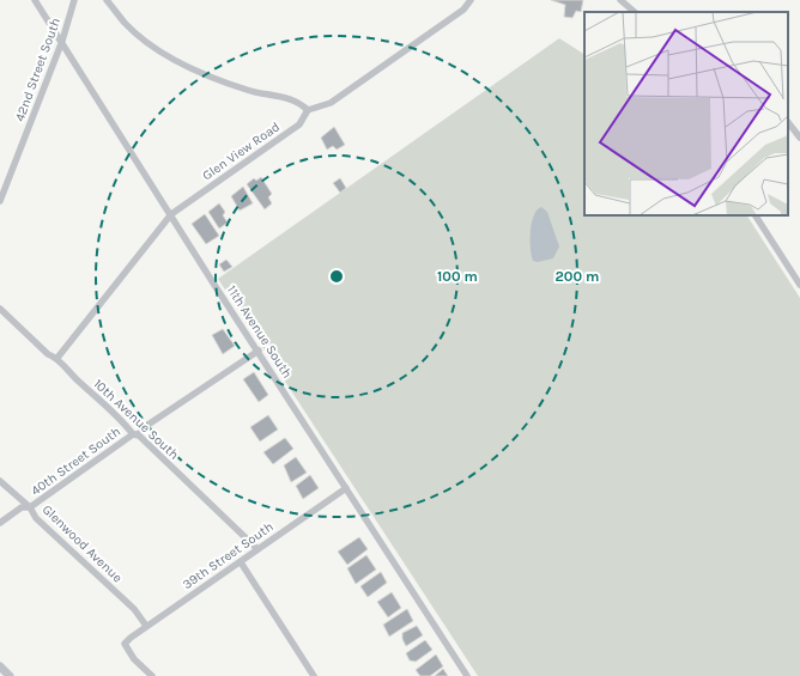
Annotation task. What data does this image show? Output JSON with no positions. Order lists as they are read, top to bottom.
{
  "streets": {
    "street": [
      "42nd Street South",
      "Glen View Road",
      "11th Avenue South",
      "10th Avenue South",
      "40th Street South",
      "Glenwood Avenue",
      "39th Street South"
    ]
  },
  "crossings": [
    ["42nd Street South", "11th Avenue South"],
    ["Glen View Road", "11th Avenue South"],
    ["Glen View Road", "10th Avenue South"],
    ["11th Avenue South", "40th Street South"],
    ["11th Avenue South", "39th Street South"],
    ["10th Avenue South", "40th Street South"],
    ["10th Avenue South", "39th Street South"],
    ["40th Street South", "Glenwood Avenue"],
    ["Glenwood Avenue", "39th Street South"]
  ],
  "rings": ["100 m", "200 m"]
}
